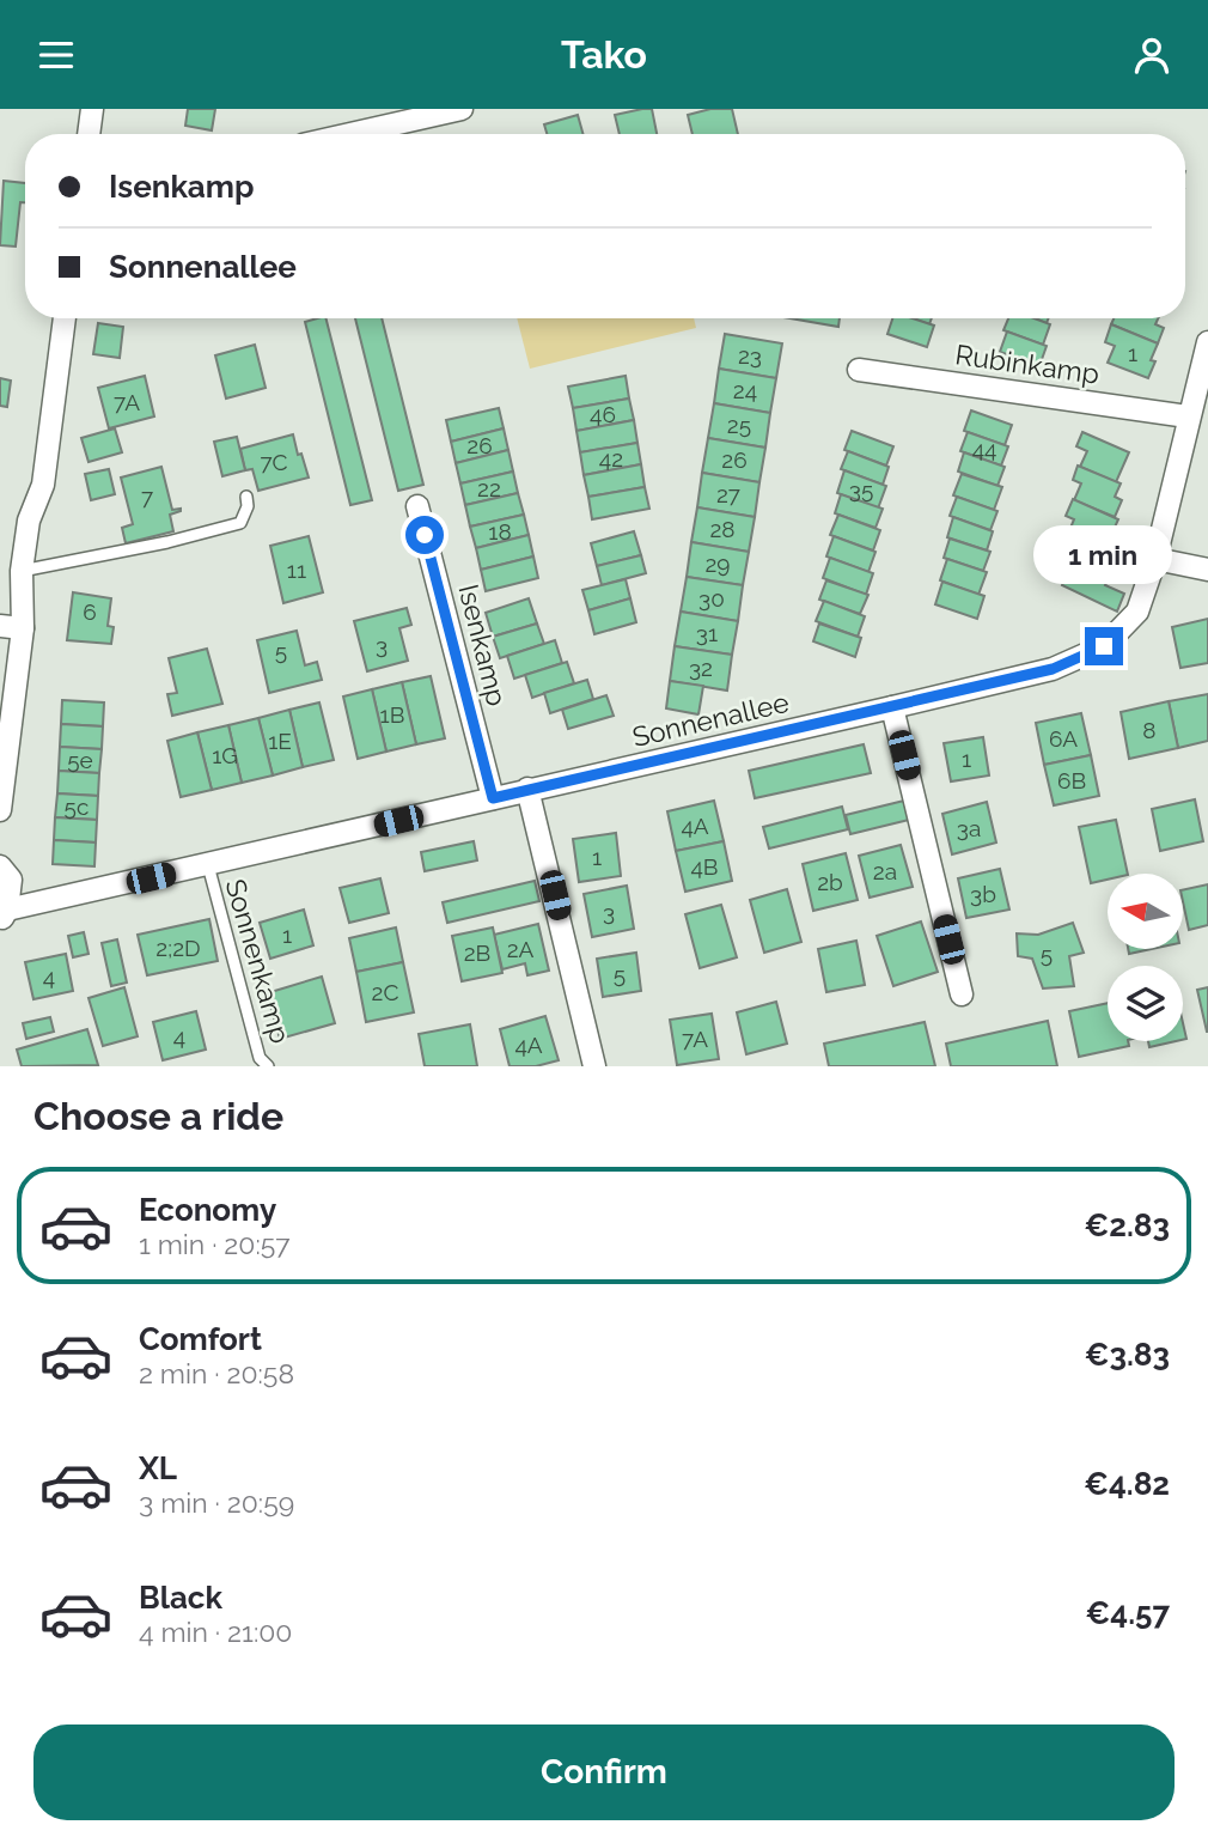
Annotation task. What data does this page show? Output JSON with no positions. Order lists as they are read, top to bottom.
{
  "streets": {
    "street": ["Rubinkamp", "Isenkamp", "Sonnenallee"],
    "lane": ["Sonnenkamp"]
  },
  "crossings": [
    ["Rubinkamp", "Sonnenallee"],
    ["Isenkamp", "Sonnenallee"],
    ["Sonnenallee", "Sonnenkamp"]
  ],
  "house_numbers": [
    "1",
    "23",
    "24",
    "7A",
    "46",
    "25",
    "26",
    "44",
    "42",
    "26",
    "7C",
    "22",
    "35",
    "27",
    "7",
    "28",
    "18",
    "29",
    "11",
    "30",
    "6",
    "31",
    "3",
    "5",
    "32",
    "1B",
    "8",
    "6A",
    "1E",
    "1G",
    "1",
    "5e",
    "6B",
    "5c",
    "4A",
    "3a",
    "1",
    "4B",
    "2a",
    "2b",
    "3b",
    "3",
    "1",
    "2;2D",
    "2A",
    "2B",
    "5",
    "5",
    "4",
    "2C",
    "4",
    "7A",
    "4A"
  ],
  "north": "left",
  "page": {
    "header": "Tako",
    "banner": ["Isenkamp", "Sonnenallee"],
    "bubble": "1 min",
    "heading": "Choose a ride",
    "list": [
      {
        "name": "Economy",
        "note": "1 min · 20:57",
        "value": "€2.83"
      },
      {
        "name": "Comfort",
        "note": "2 min · 20:58",
        "value": "€3.83"
      },
      {
        "name": "XL",
        "note": "3 min · 20:59",
        "value": "€4.82"
      },
      {
        "name": "Black",
        "note": "4 min · 21:00",
        "value": "€4.57"
      }
    ],
    "buttons": "Confirm"
  }
}
